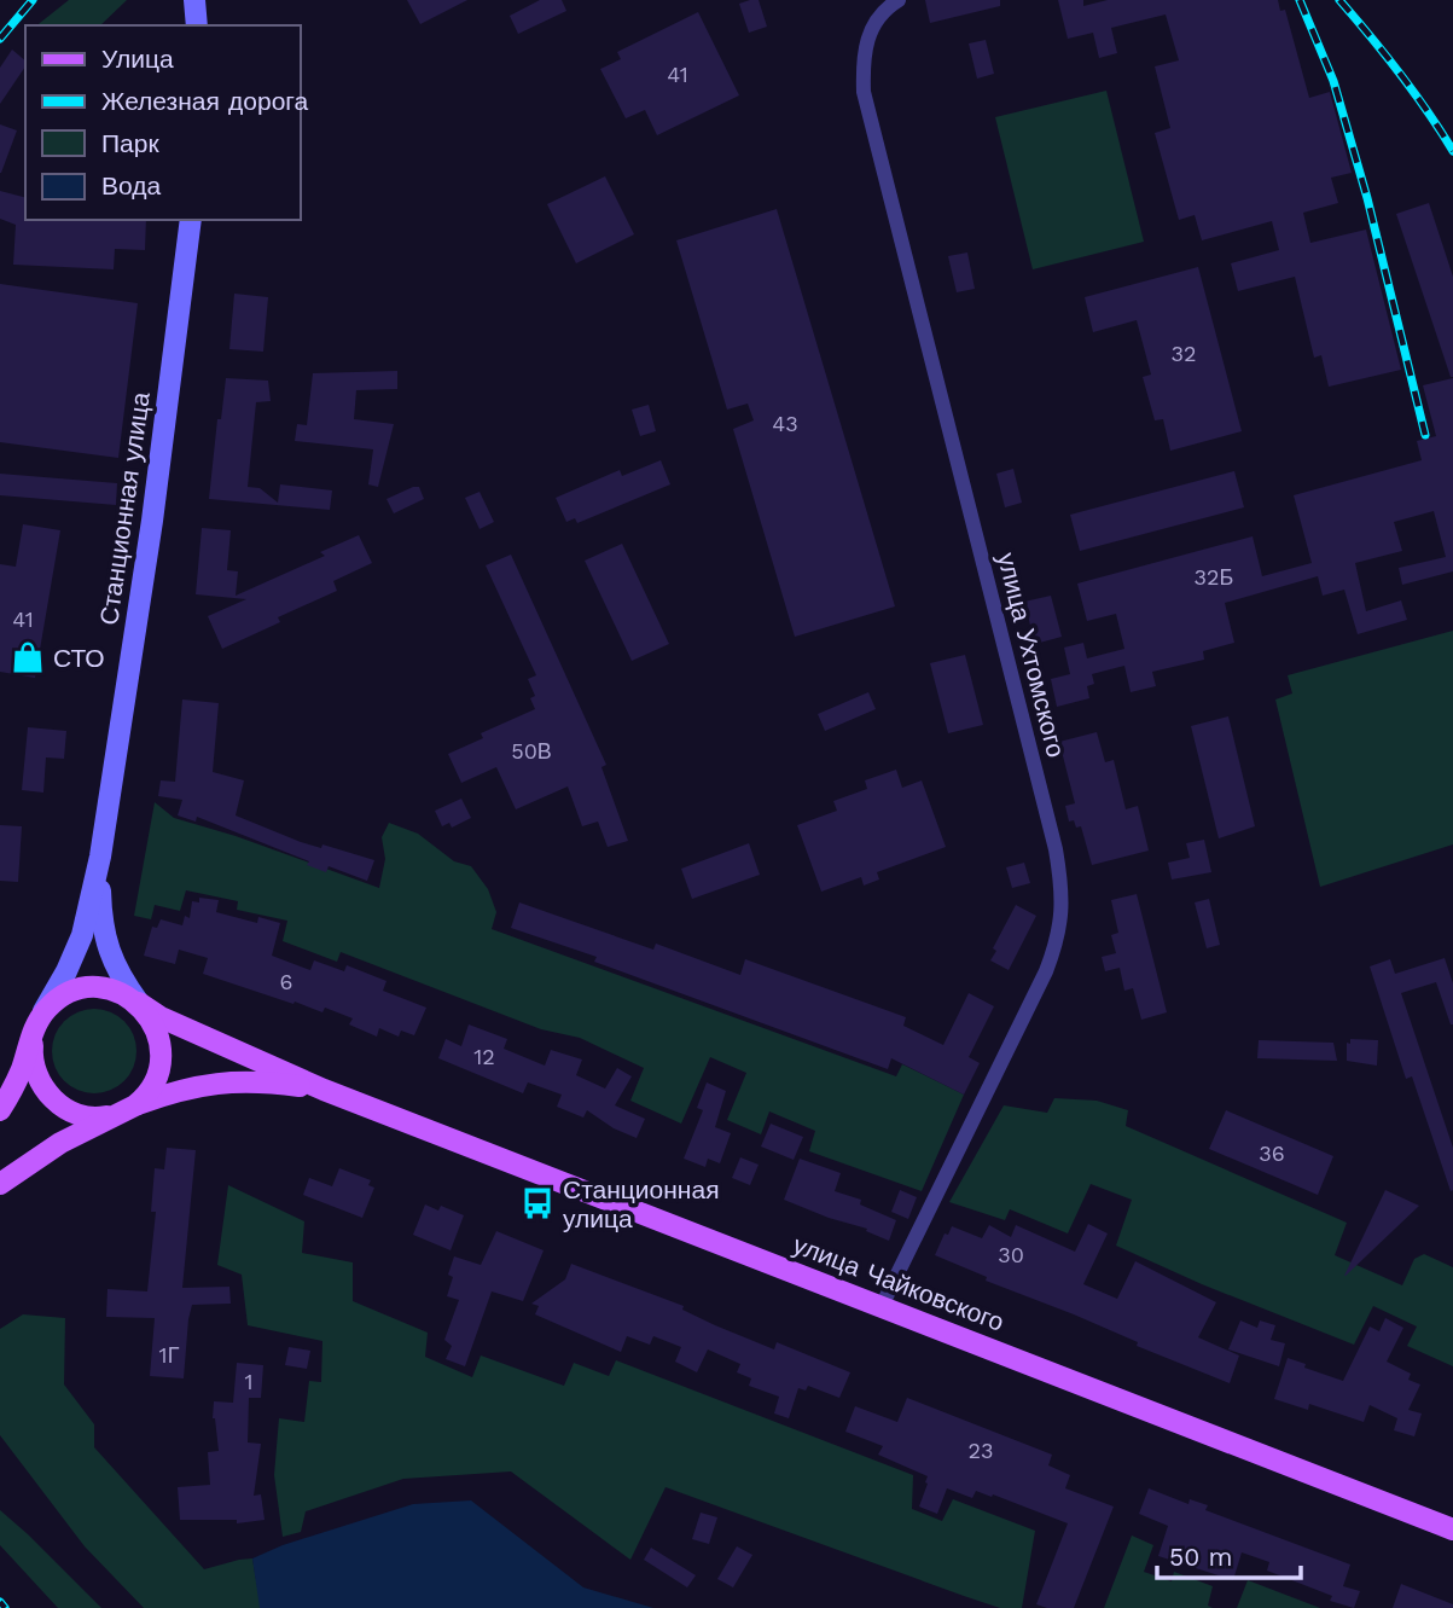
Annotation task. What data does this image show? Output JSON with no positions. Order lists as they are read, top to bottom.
{
  "streets": {
    "main road": ["Станционная улица", "улица Чайковского"],
    "street": ["улица Ухтомского"]
  },
  "crossings": [
    ["Станционная улица", "улица Чайковского"],
    ["улица Ухтомского", "улица Чайковского"]
  ],
  "places": {
    "shop": ["СТО"],
    "bus stop": ["Станционная улица"]
  },
  "house_numbers": [
    "41",
    "32",
    "43",
    "32Б",
    "41",
    "50В",
    "6",
    "12",
    "36",
    "30",
    "1Г",
    "1",
    "23"
  ],
  "legend": [
    "Улица",
    "Железная дорога",
    "Парк",
    "Вода"
  ],
  "scale_bar": "50 m"
}
